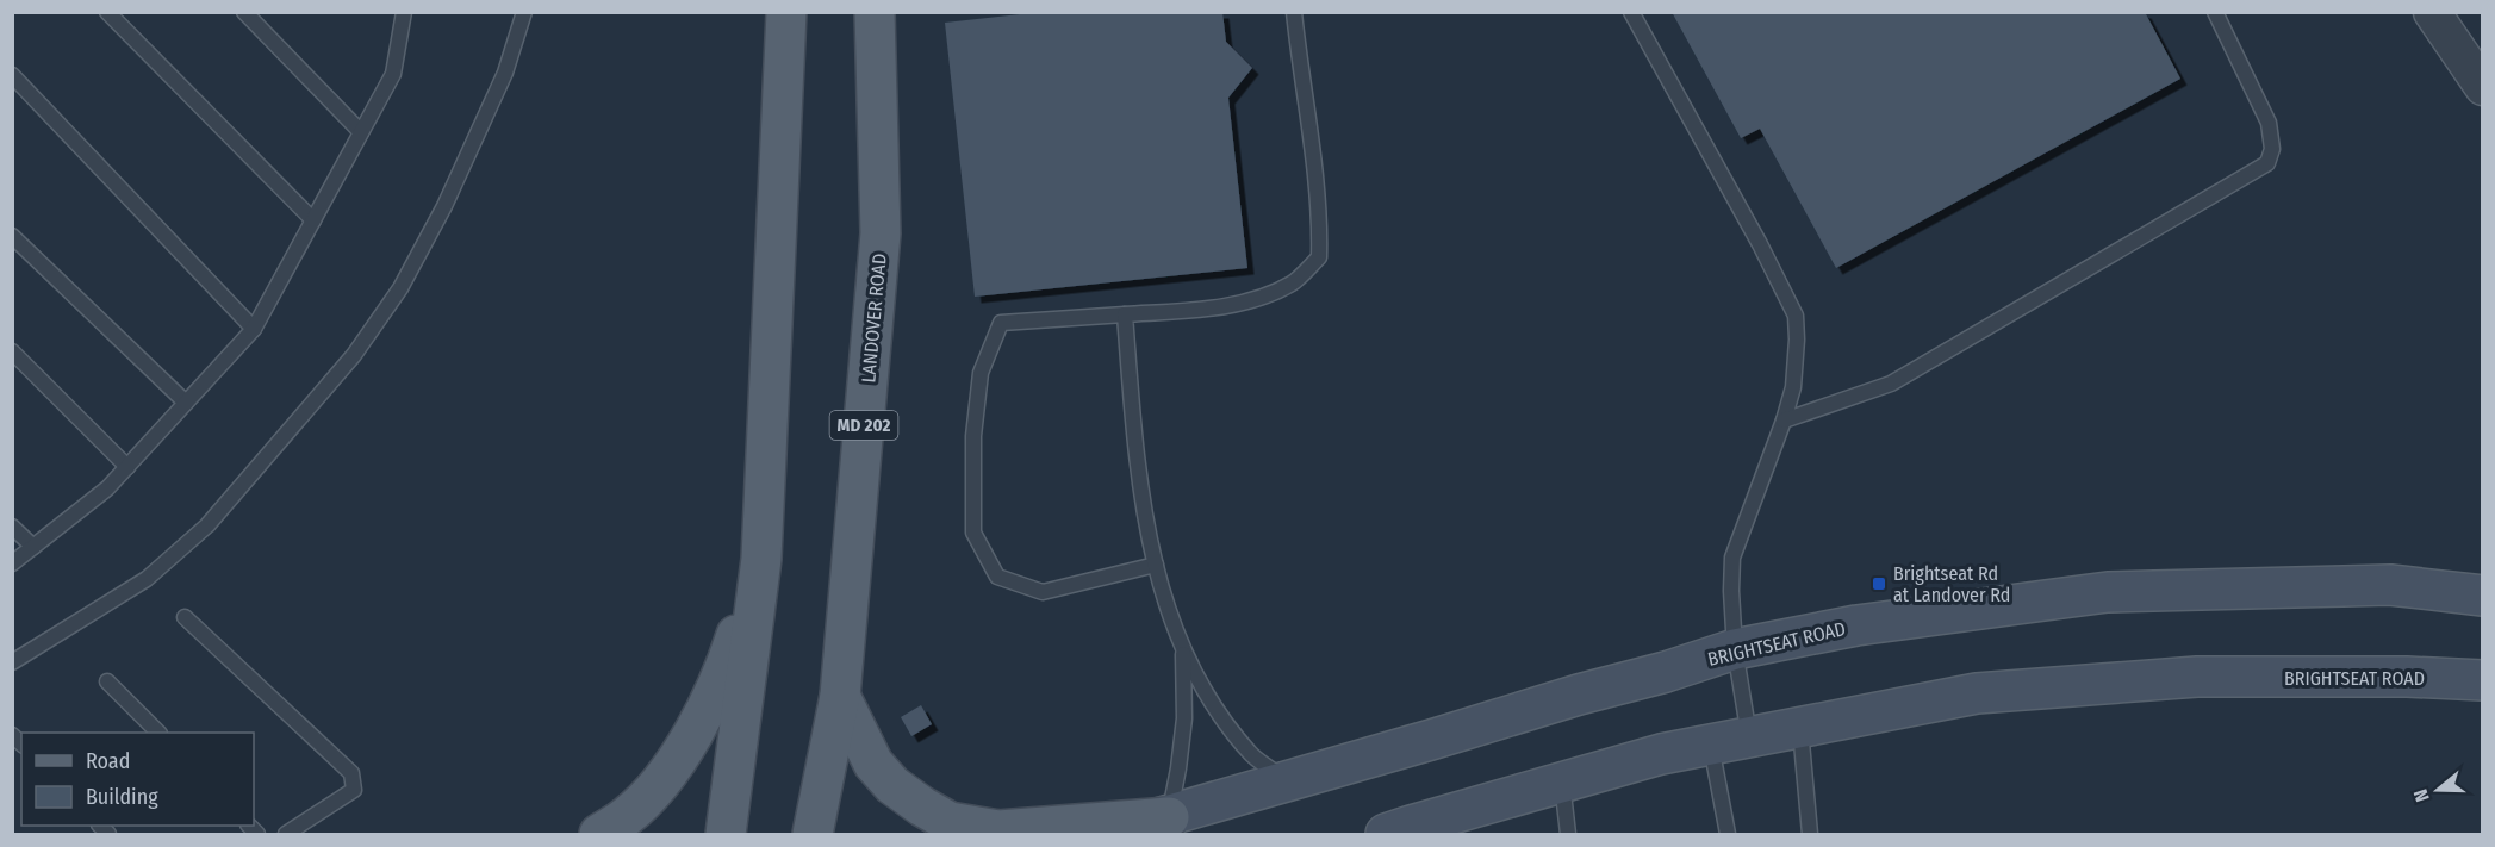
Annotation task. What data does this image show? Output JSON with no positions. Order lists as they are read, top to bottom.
{
  "streets": {
    "main road": ["LANDOVER ROAD", "MD 202", "BRIGHTSEAT ROAD"]
  },
  "places": {
    "transit": ["Brightseat Rd at Landover Rd"]
  },
  "legend": ["Road", "Building"],
  "north": "left"
}
